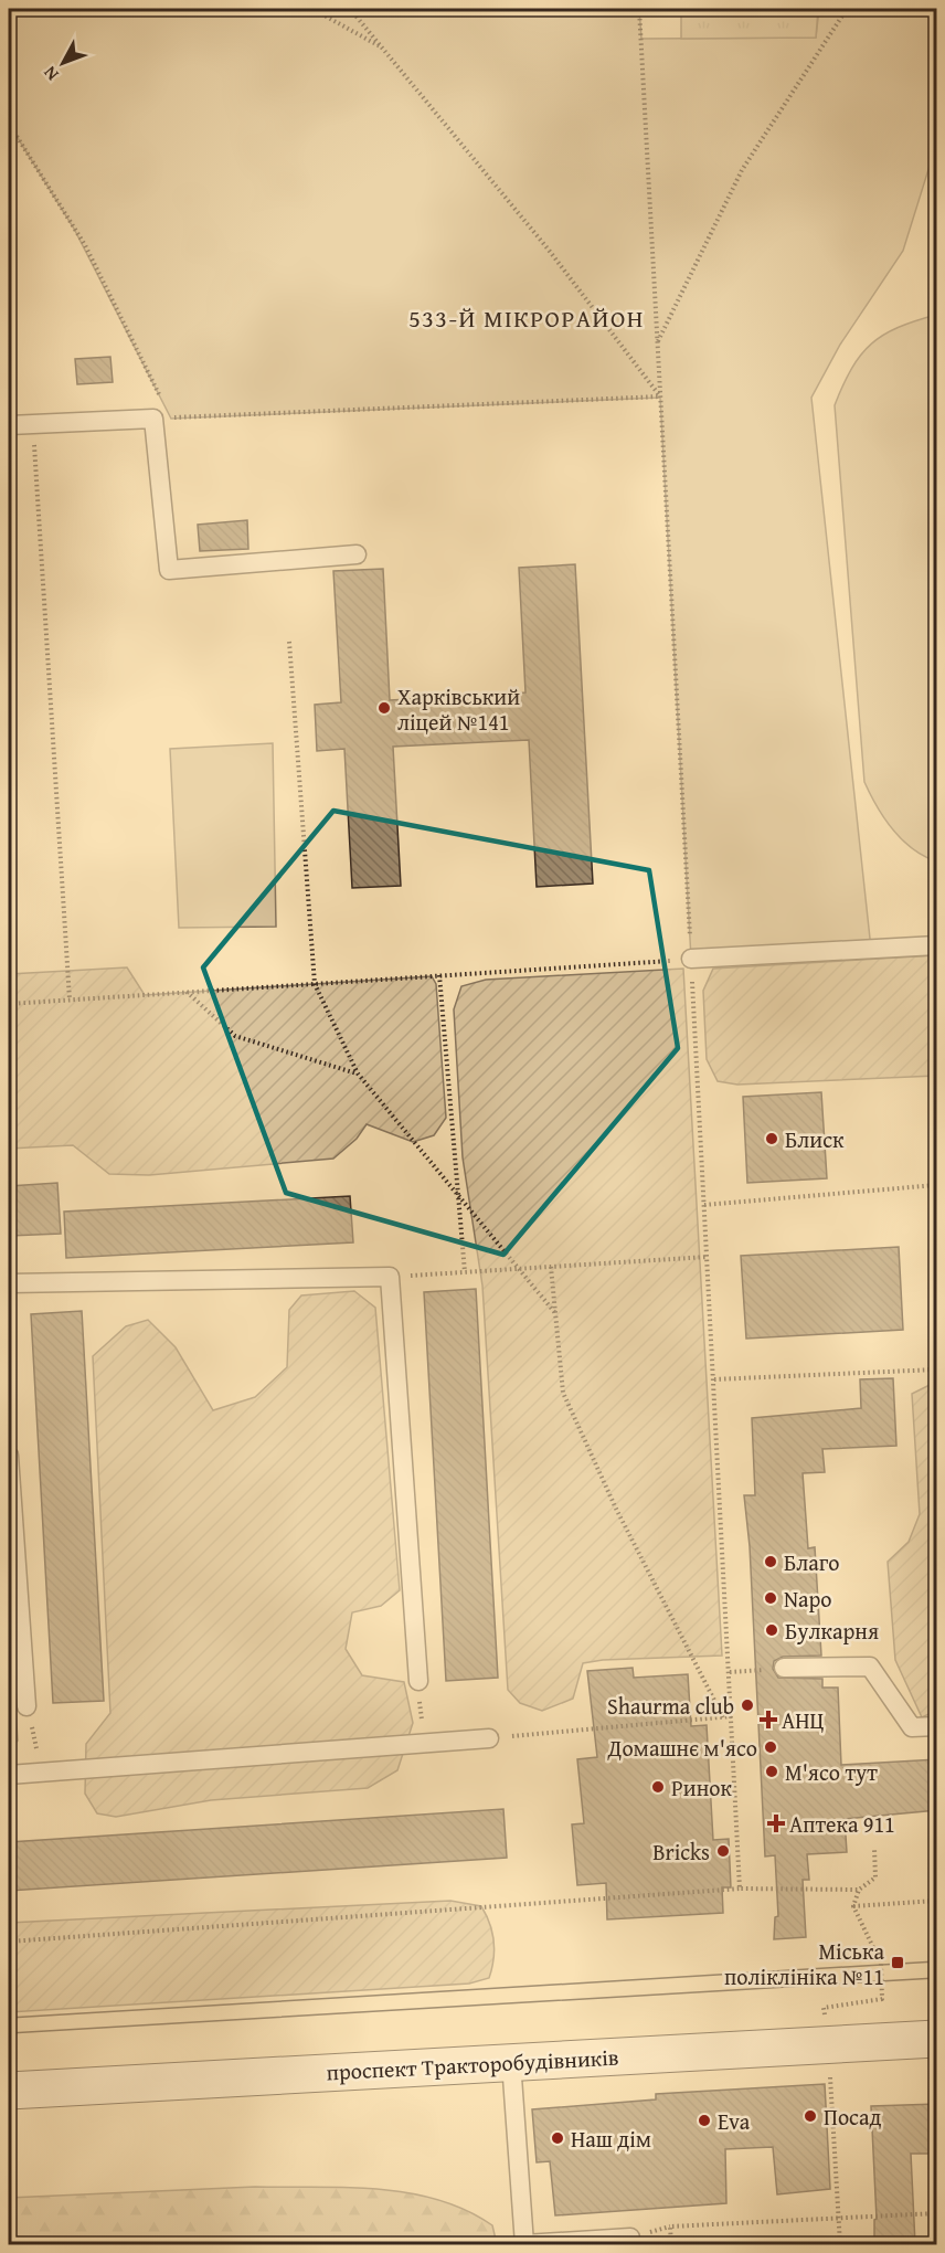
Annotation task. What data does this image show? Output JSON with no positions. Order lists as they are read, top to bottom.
{
  "streets": {
    "street": ["проспект Тракторобудівників"]
  },
  "districts": ["533-Й МІКРОРАЙОН"],
  "places": {
    "other": [
      "Харківський ліцей №141",
      "Блиск",
      "Благо",
      "Napo",
      "Булкарня",
      "Shaurma club",
      "Домашнє м'ясо",
      "М'ясо тут",
      "Ринок",
      "Bricks",
      "Посад",
      "Eva",
      "Наш дім"
    ],
    "health": ["АНЦ", "Аптека 911"],
    "transit": ["Міська поліклініка №11"]
  },
  "north": "bottom left"
}
